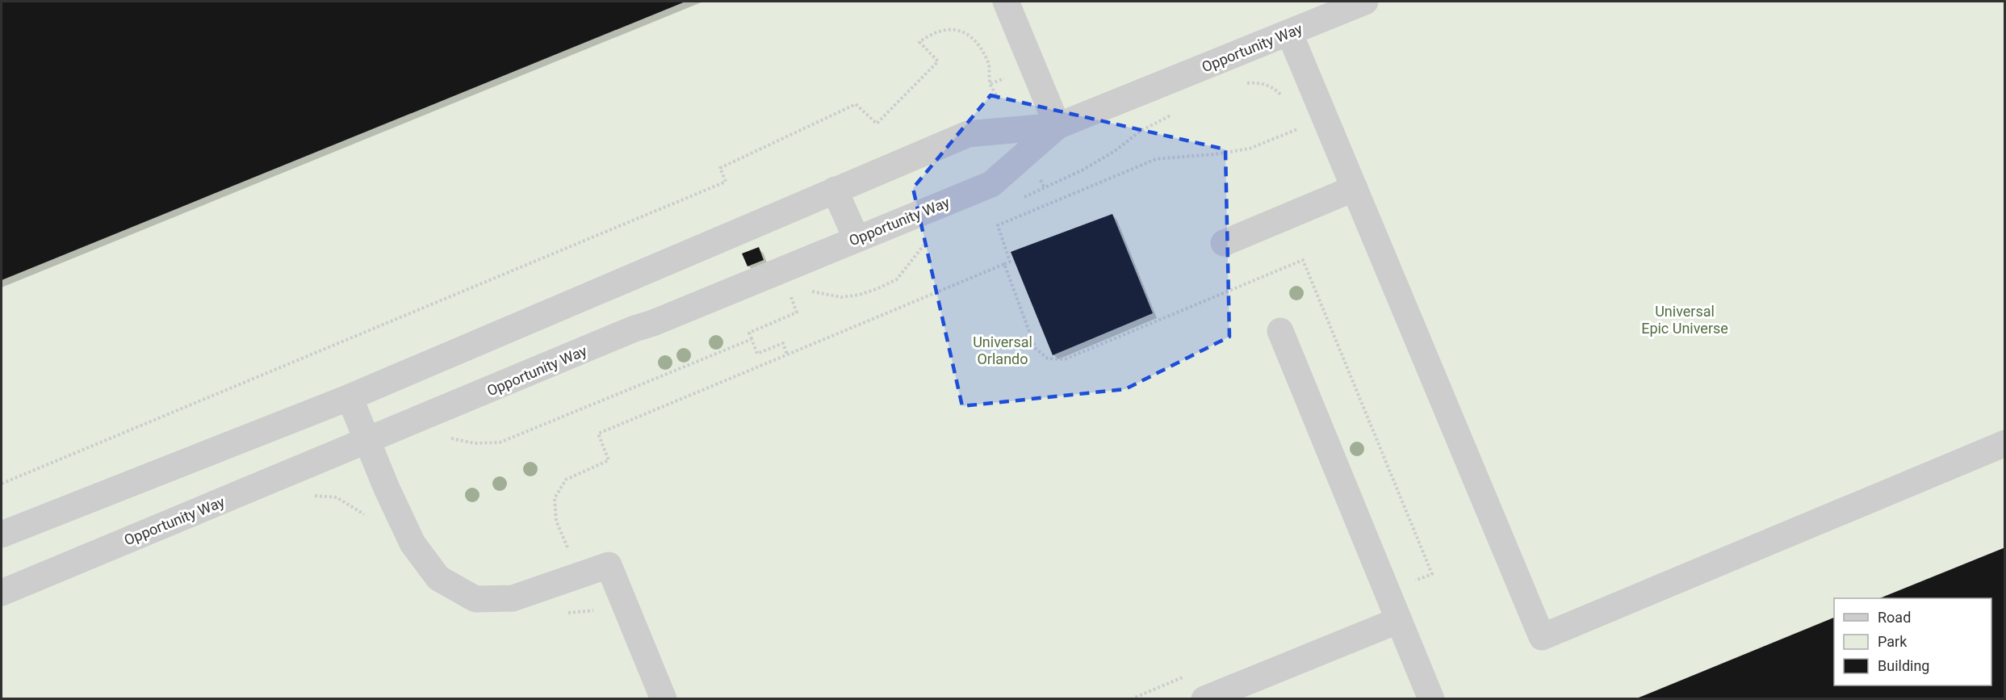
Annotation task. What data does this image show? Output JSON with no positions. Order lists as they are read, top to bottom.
{
  "streets": {
    "street": ["Opportunity Way"]
  },
  "parks": ["Universal Epic Universe", "Universal Orlando"],
  "legend": ["Road", "Park", "Building"]
}
